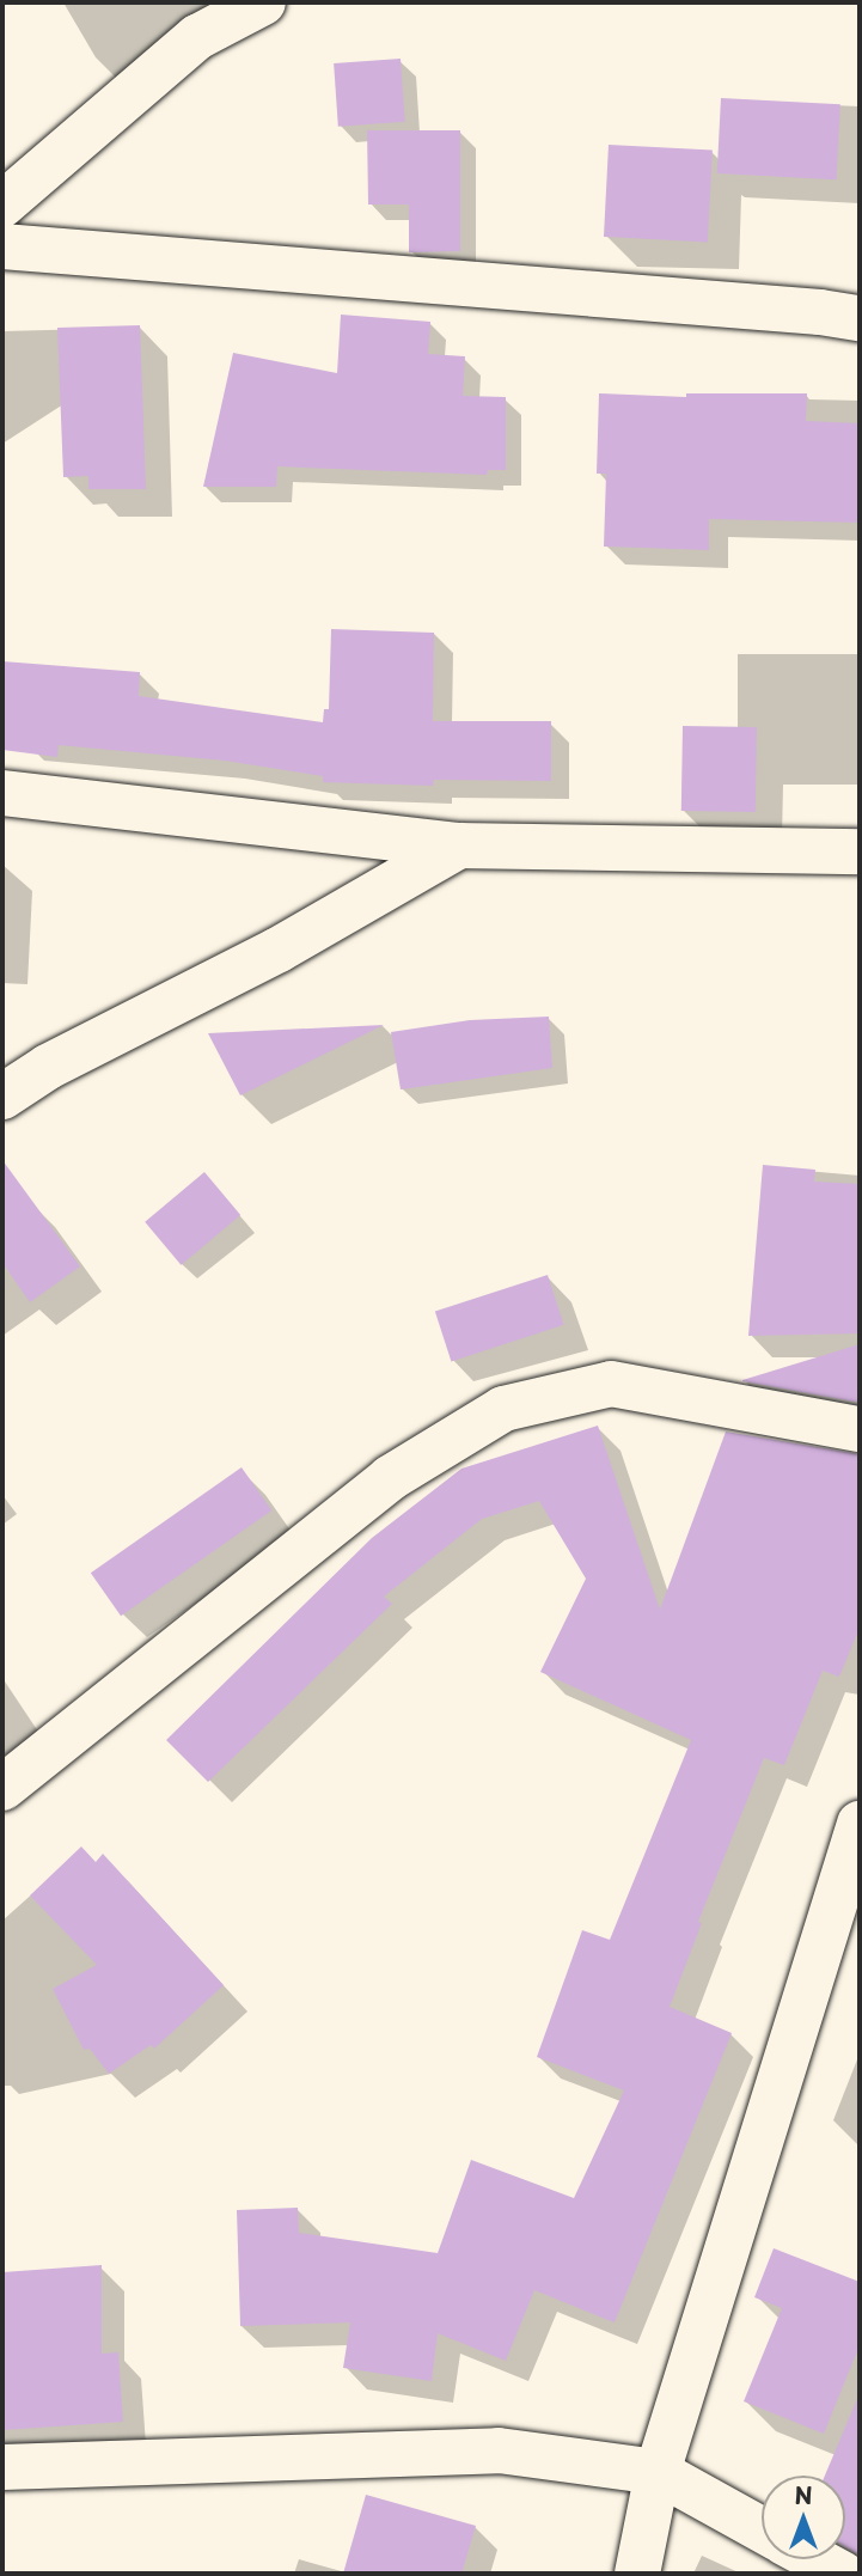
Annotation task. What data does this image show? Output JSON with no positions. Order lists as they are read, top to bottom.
{
  "north": "top"
}
